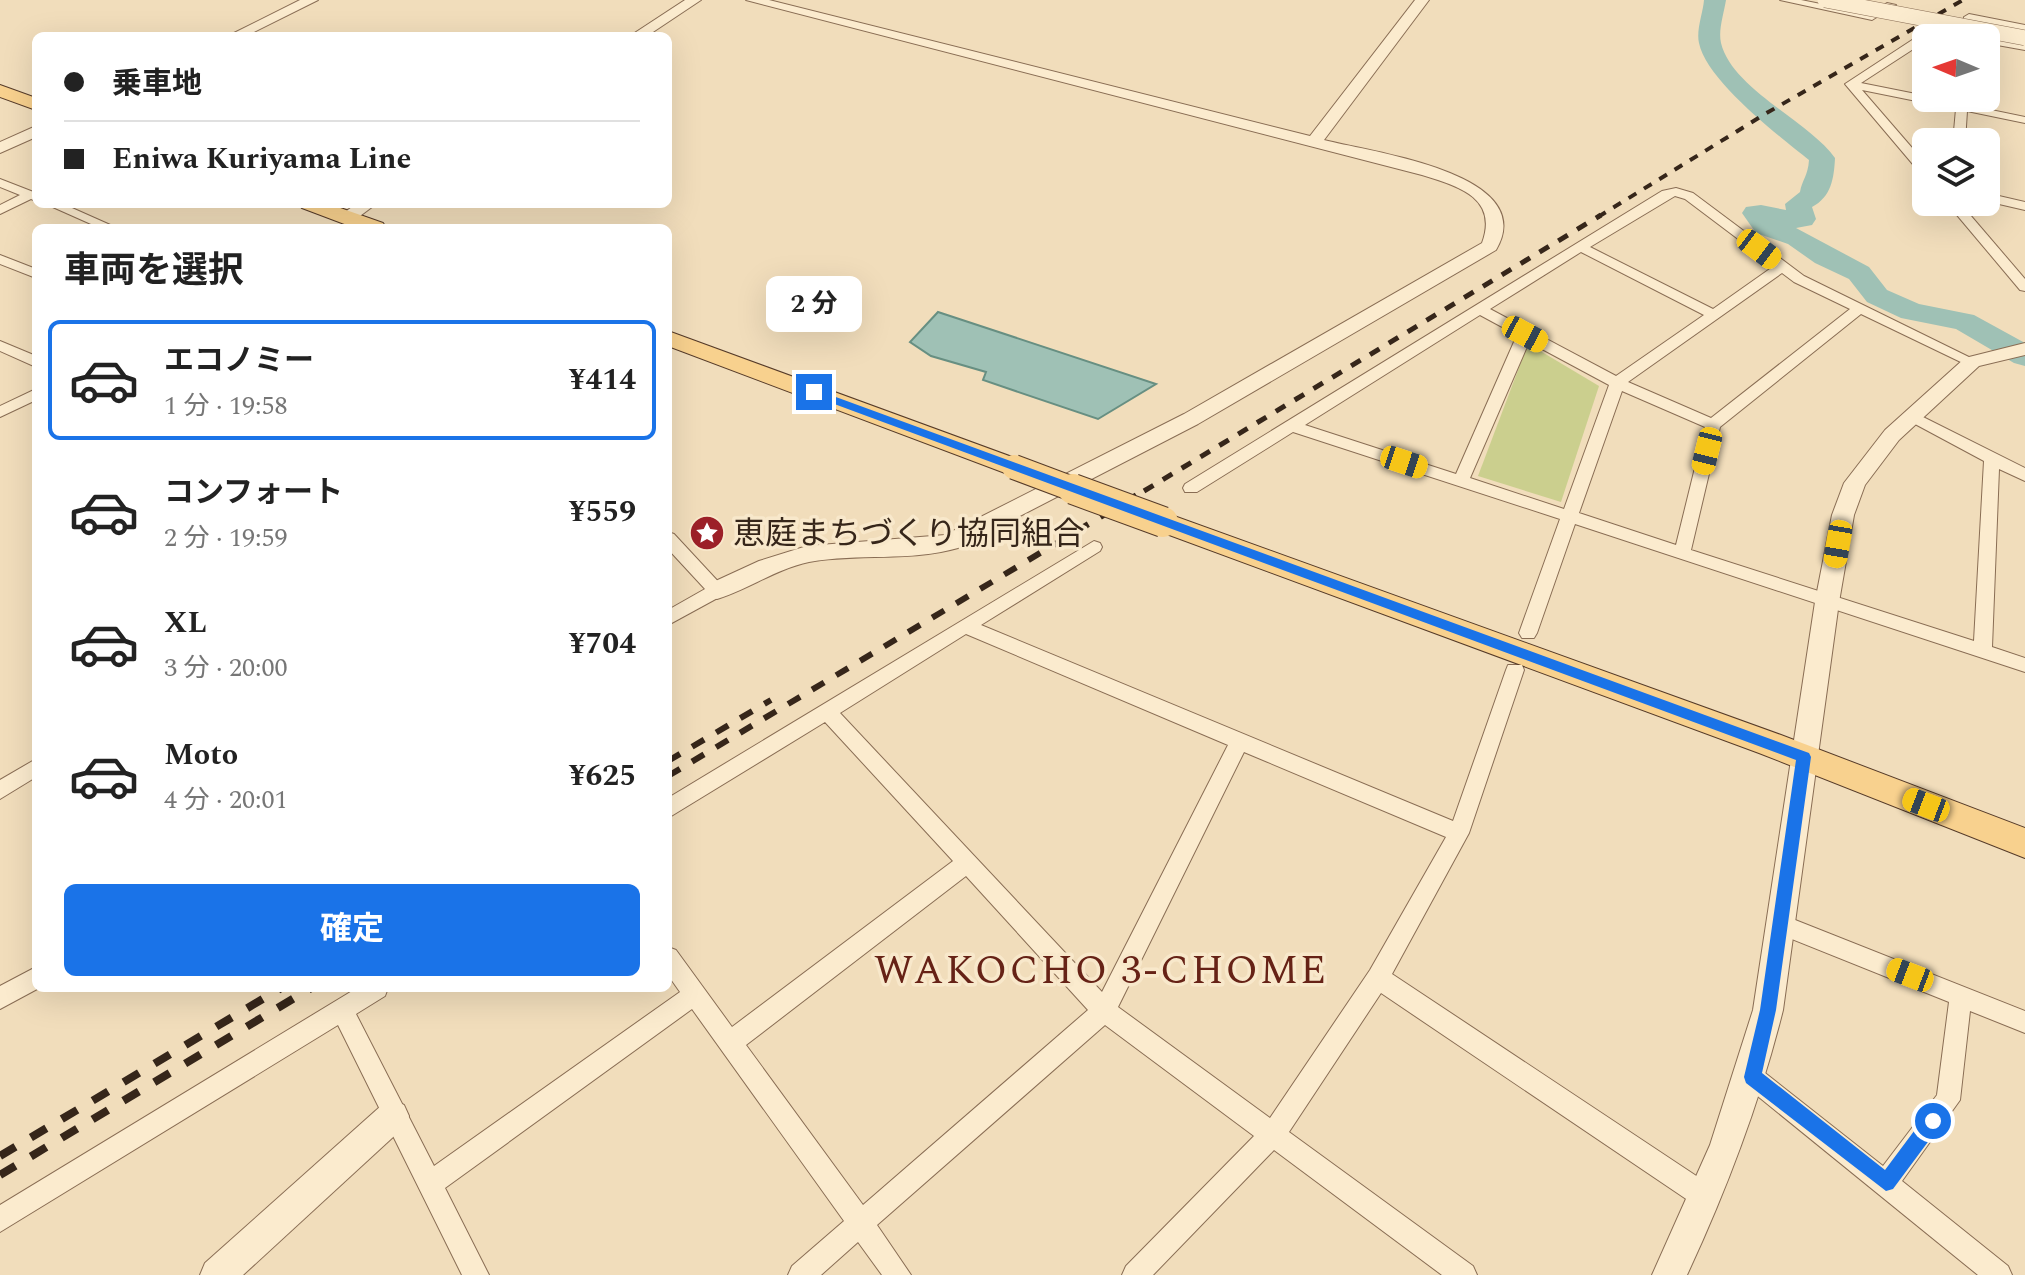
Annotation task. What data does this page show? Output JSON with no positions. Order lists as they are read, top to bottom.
{
  "districts": ["WAKOCHO 3-CHOME"],
  "places": {
    "place": ["恵庭まちづくり協同組合"]
  },
  "north": "left",
  "page": {
    "banner": ["乗車地", "Eniwa Kuriyama Line"],
    "heading": "車両を選択",
    "bubble": "2 分",
    "list": [
      {
        "name": "エコノミー",
        "note": "1 分 · 19:58",
        "value": "¥414"
      },
      {
        "name": "コンフォート",
        "note": "2 分 · 19:59",
        "value": "¥559"
      },
      {
        "name": "XL",
        "note": "3 分 · 20:00",
        "value": "¥704"
      },
      {
        "name": "Moto",
        "note": "4 分 · 20:01",
        "value": "¥625"
      }
    ],
    "buttons": "確定"
  }
}
